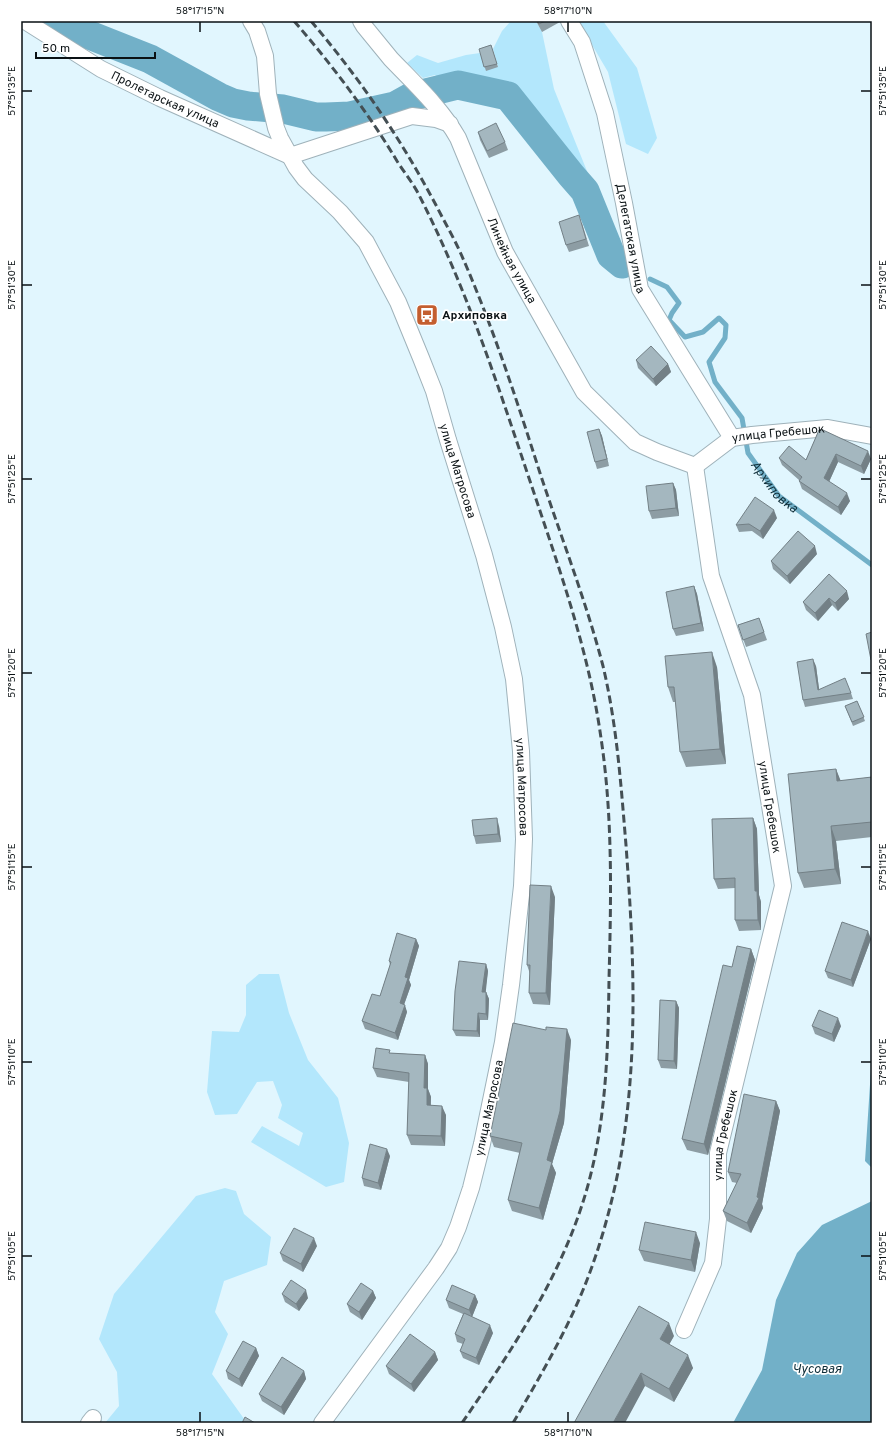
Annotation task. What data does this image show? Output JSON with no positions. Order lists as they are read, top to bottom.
{
  "streets": {
    "street": [
      "Пролетарская улица",
      "Делегатская улица",
      "Линейная улица",
      "улица Гребешок",
      "улица Матросова"
    ]
  },
  "crossings": [
    ["Пролетарская улица", "улица Матросова"],
    ["Делегатская улица", "улица Гребешок"],
    ["Линейная улица", "улица Гребешок"]
  ],
  "water": ["Архиповка", "Чусовая"],
  "places": {
    "bus stop": ["Архиповка"]
  },
  "scale_bar": "50 m",
  "coordinates": [
    "58°17'15\"N",
    "58°17'10\"N",
    "57°51'35\"E",
    "57°51'30\"E",
    "57°51'25\"E",
    "57°51'20\"E",
    "57°51'15\"E",
    "57°51'10\"E",
    "57°51'05\"E"
  ]
}
